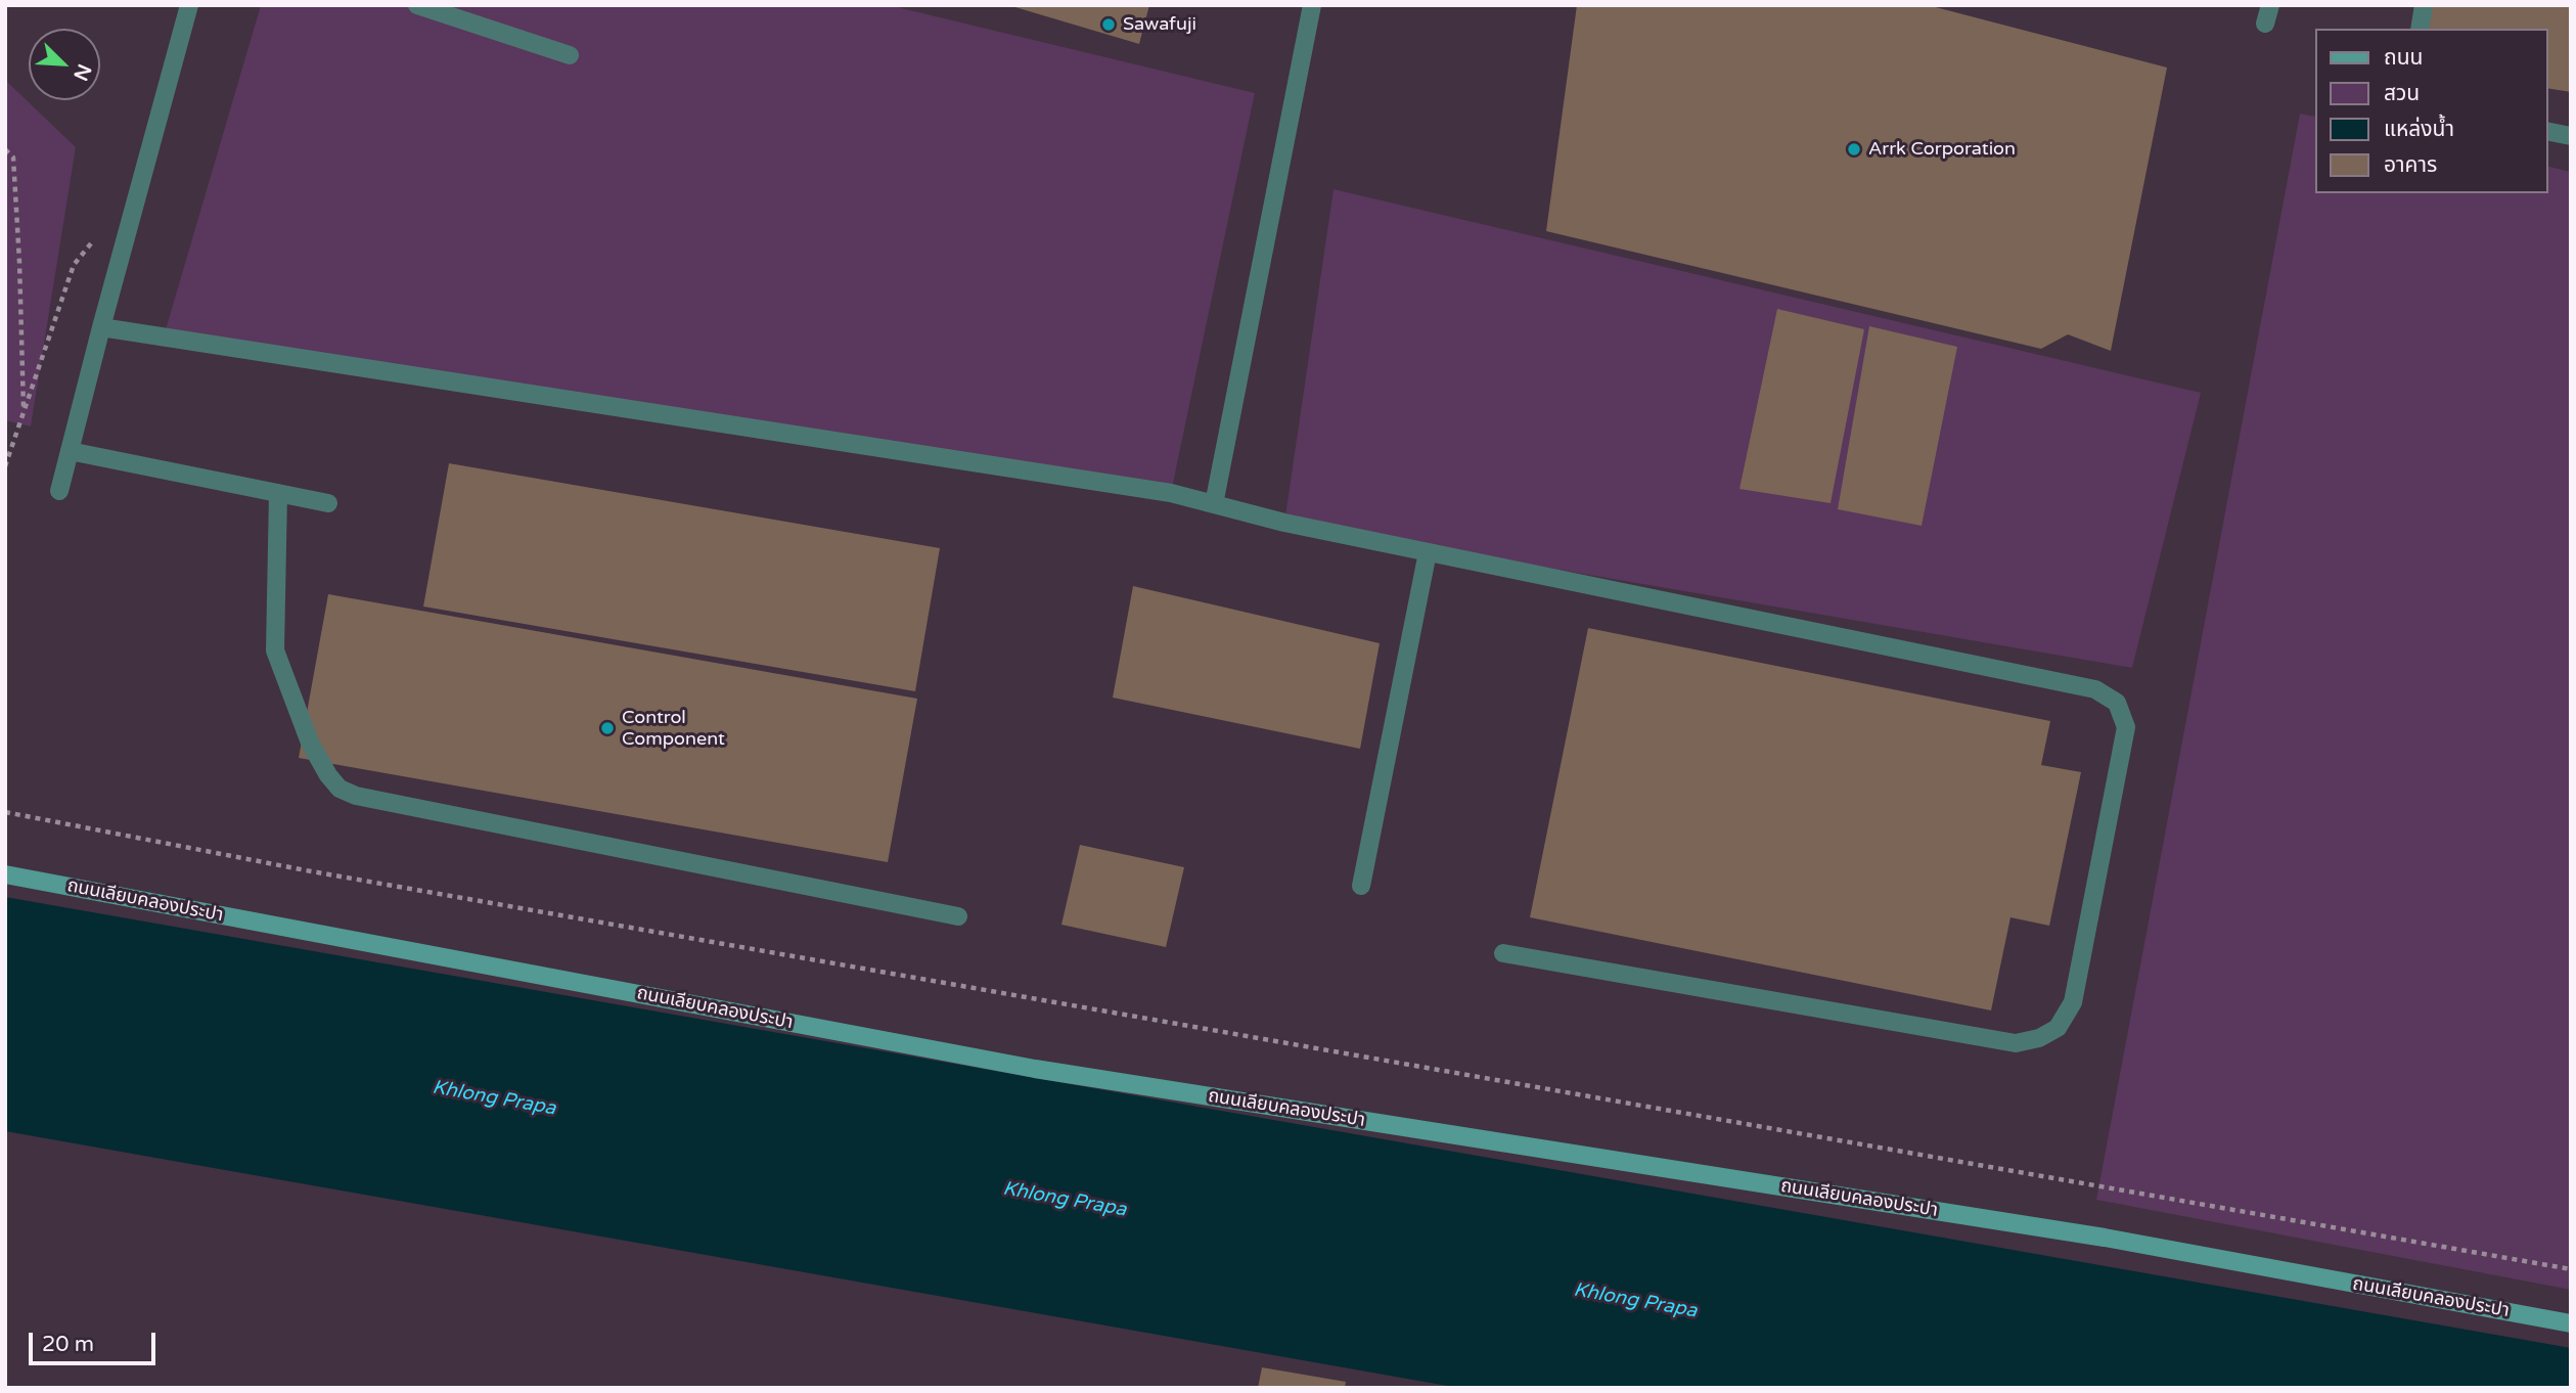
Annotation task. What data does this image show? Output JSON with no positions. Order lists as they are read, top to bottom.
{
  "streets": {
    "street": ["ถนนเลียบคลองประปา"]
  },
  "water": ["Khlong Prapa"],
  "places": ["Sawafuji", "Arrk Corporation", "Control Component"],
  "legend": [
    "ถนน",
    "สวน",
    "แหล่งน้ำ",
    "อาคาร"
  ],
  "scale_bar": "20 m",
  "north": "bottom right"
}
